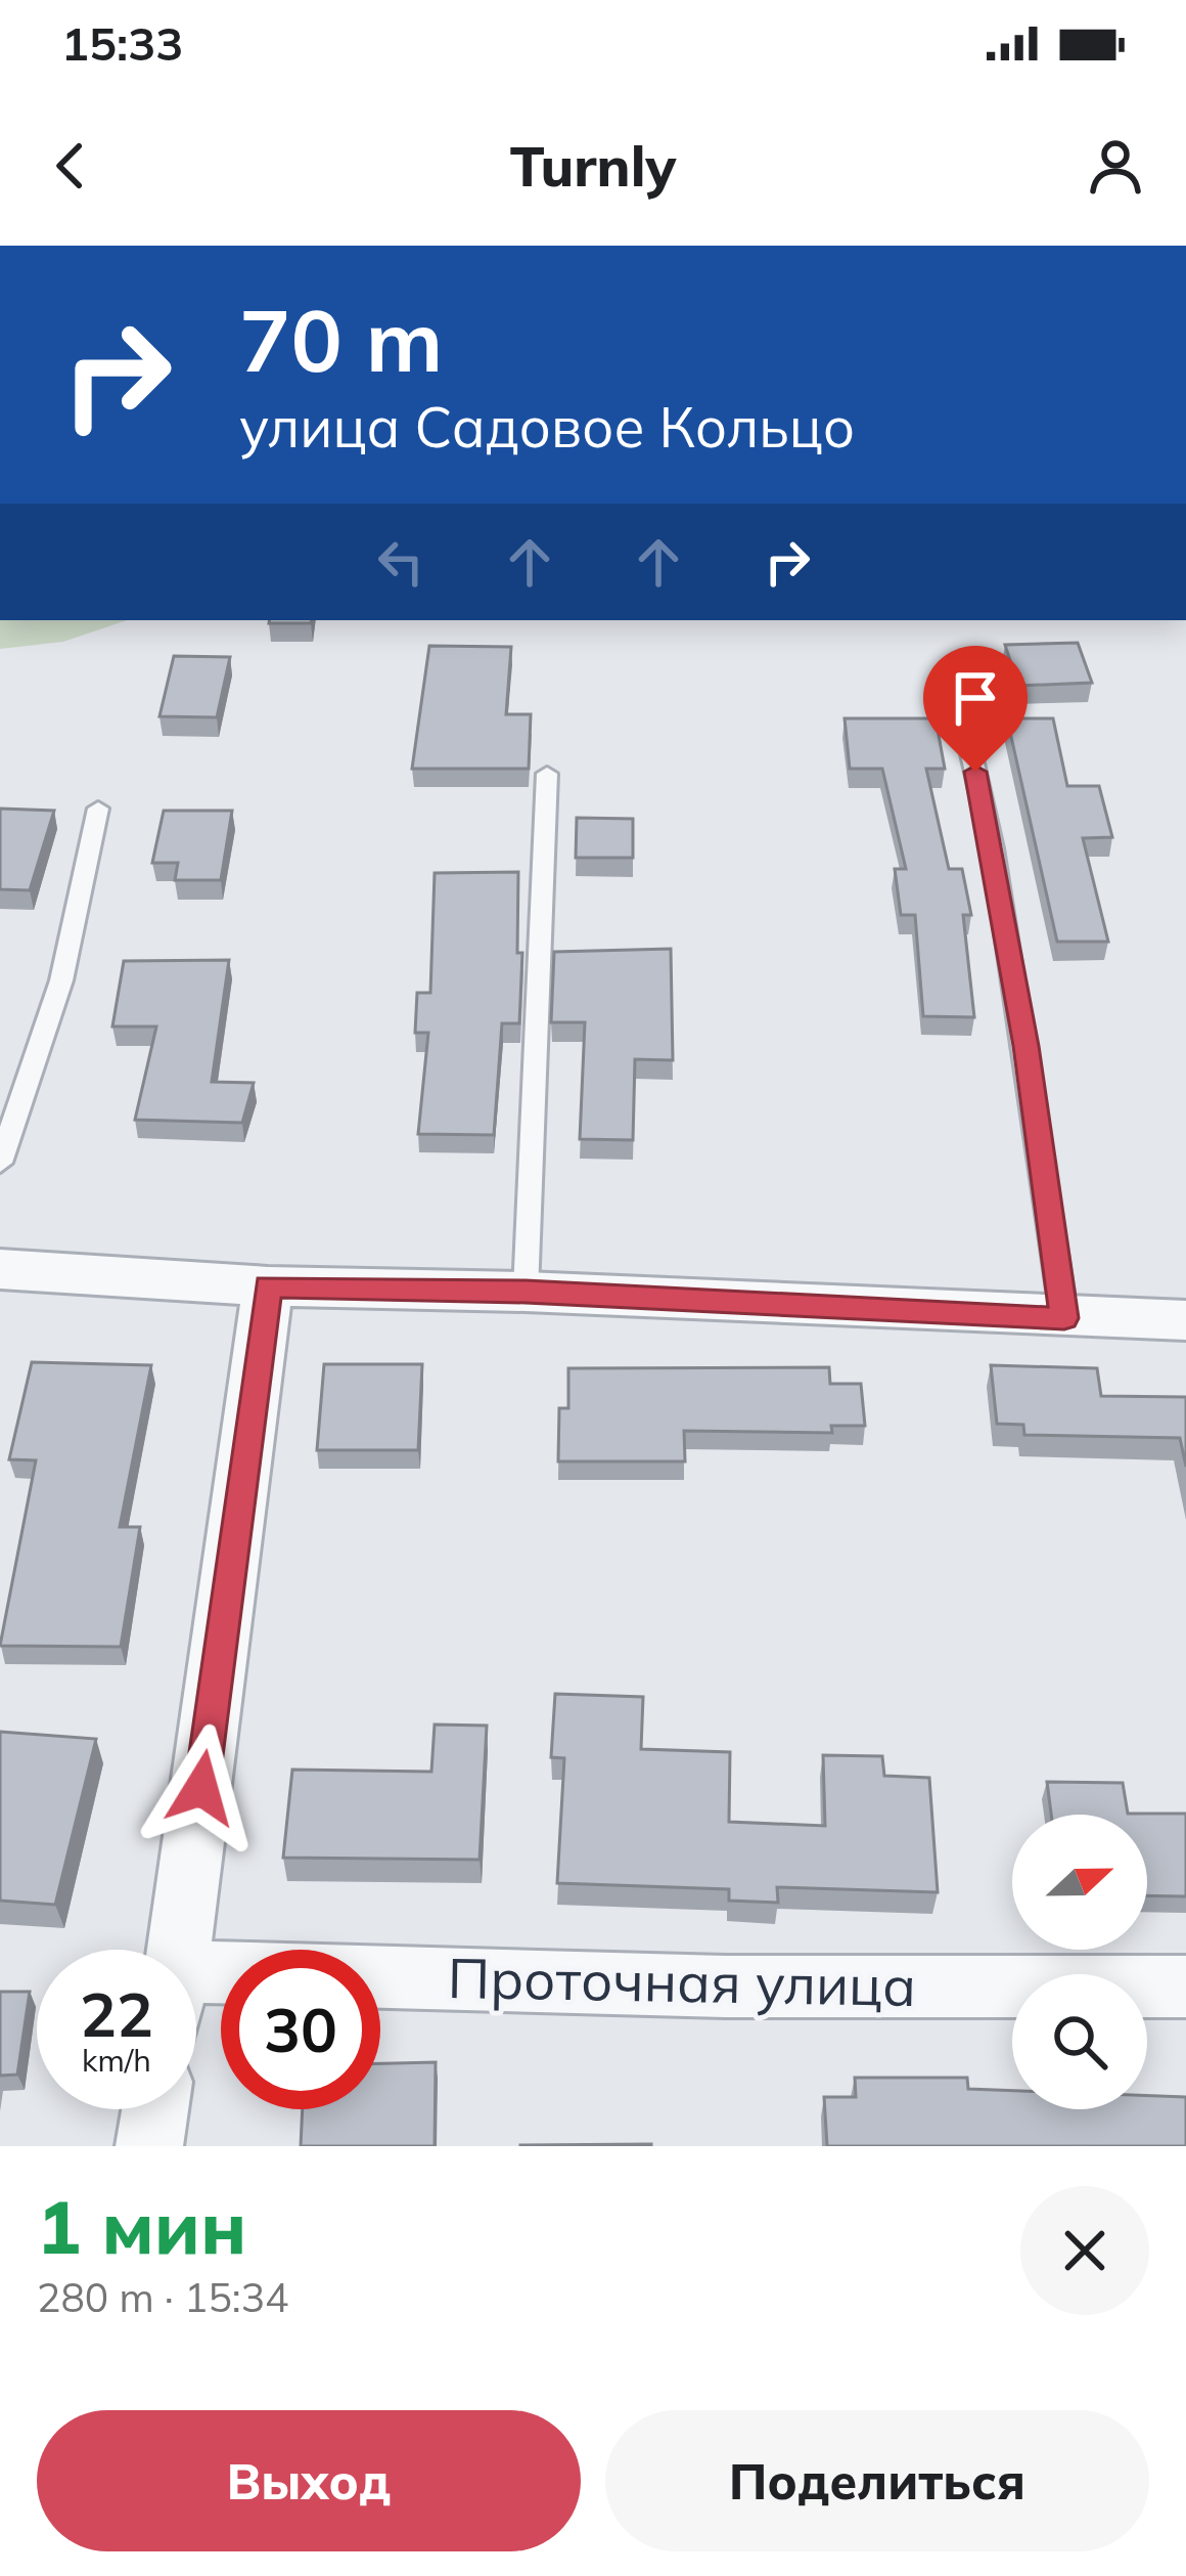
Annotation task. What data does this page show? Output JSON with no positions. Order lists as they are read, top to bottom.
{
  "streets": {
    "street": ["Проточная улица"]
  },
  "north": "right",
  "page": {
    "status": "15:33",
    "header": "Turnly",
    "turn": ["70 m", "улица Садовое Кольцо"],
    "speed": "22 km/h",
    "limit": "30",
    "heading": ["1 мин", "280 m · 15:34"],
    "buttons": ["Выход", "Поделиться"]
  }
}
